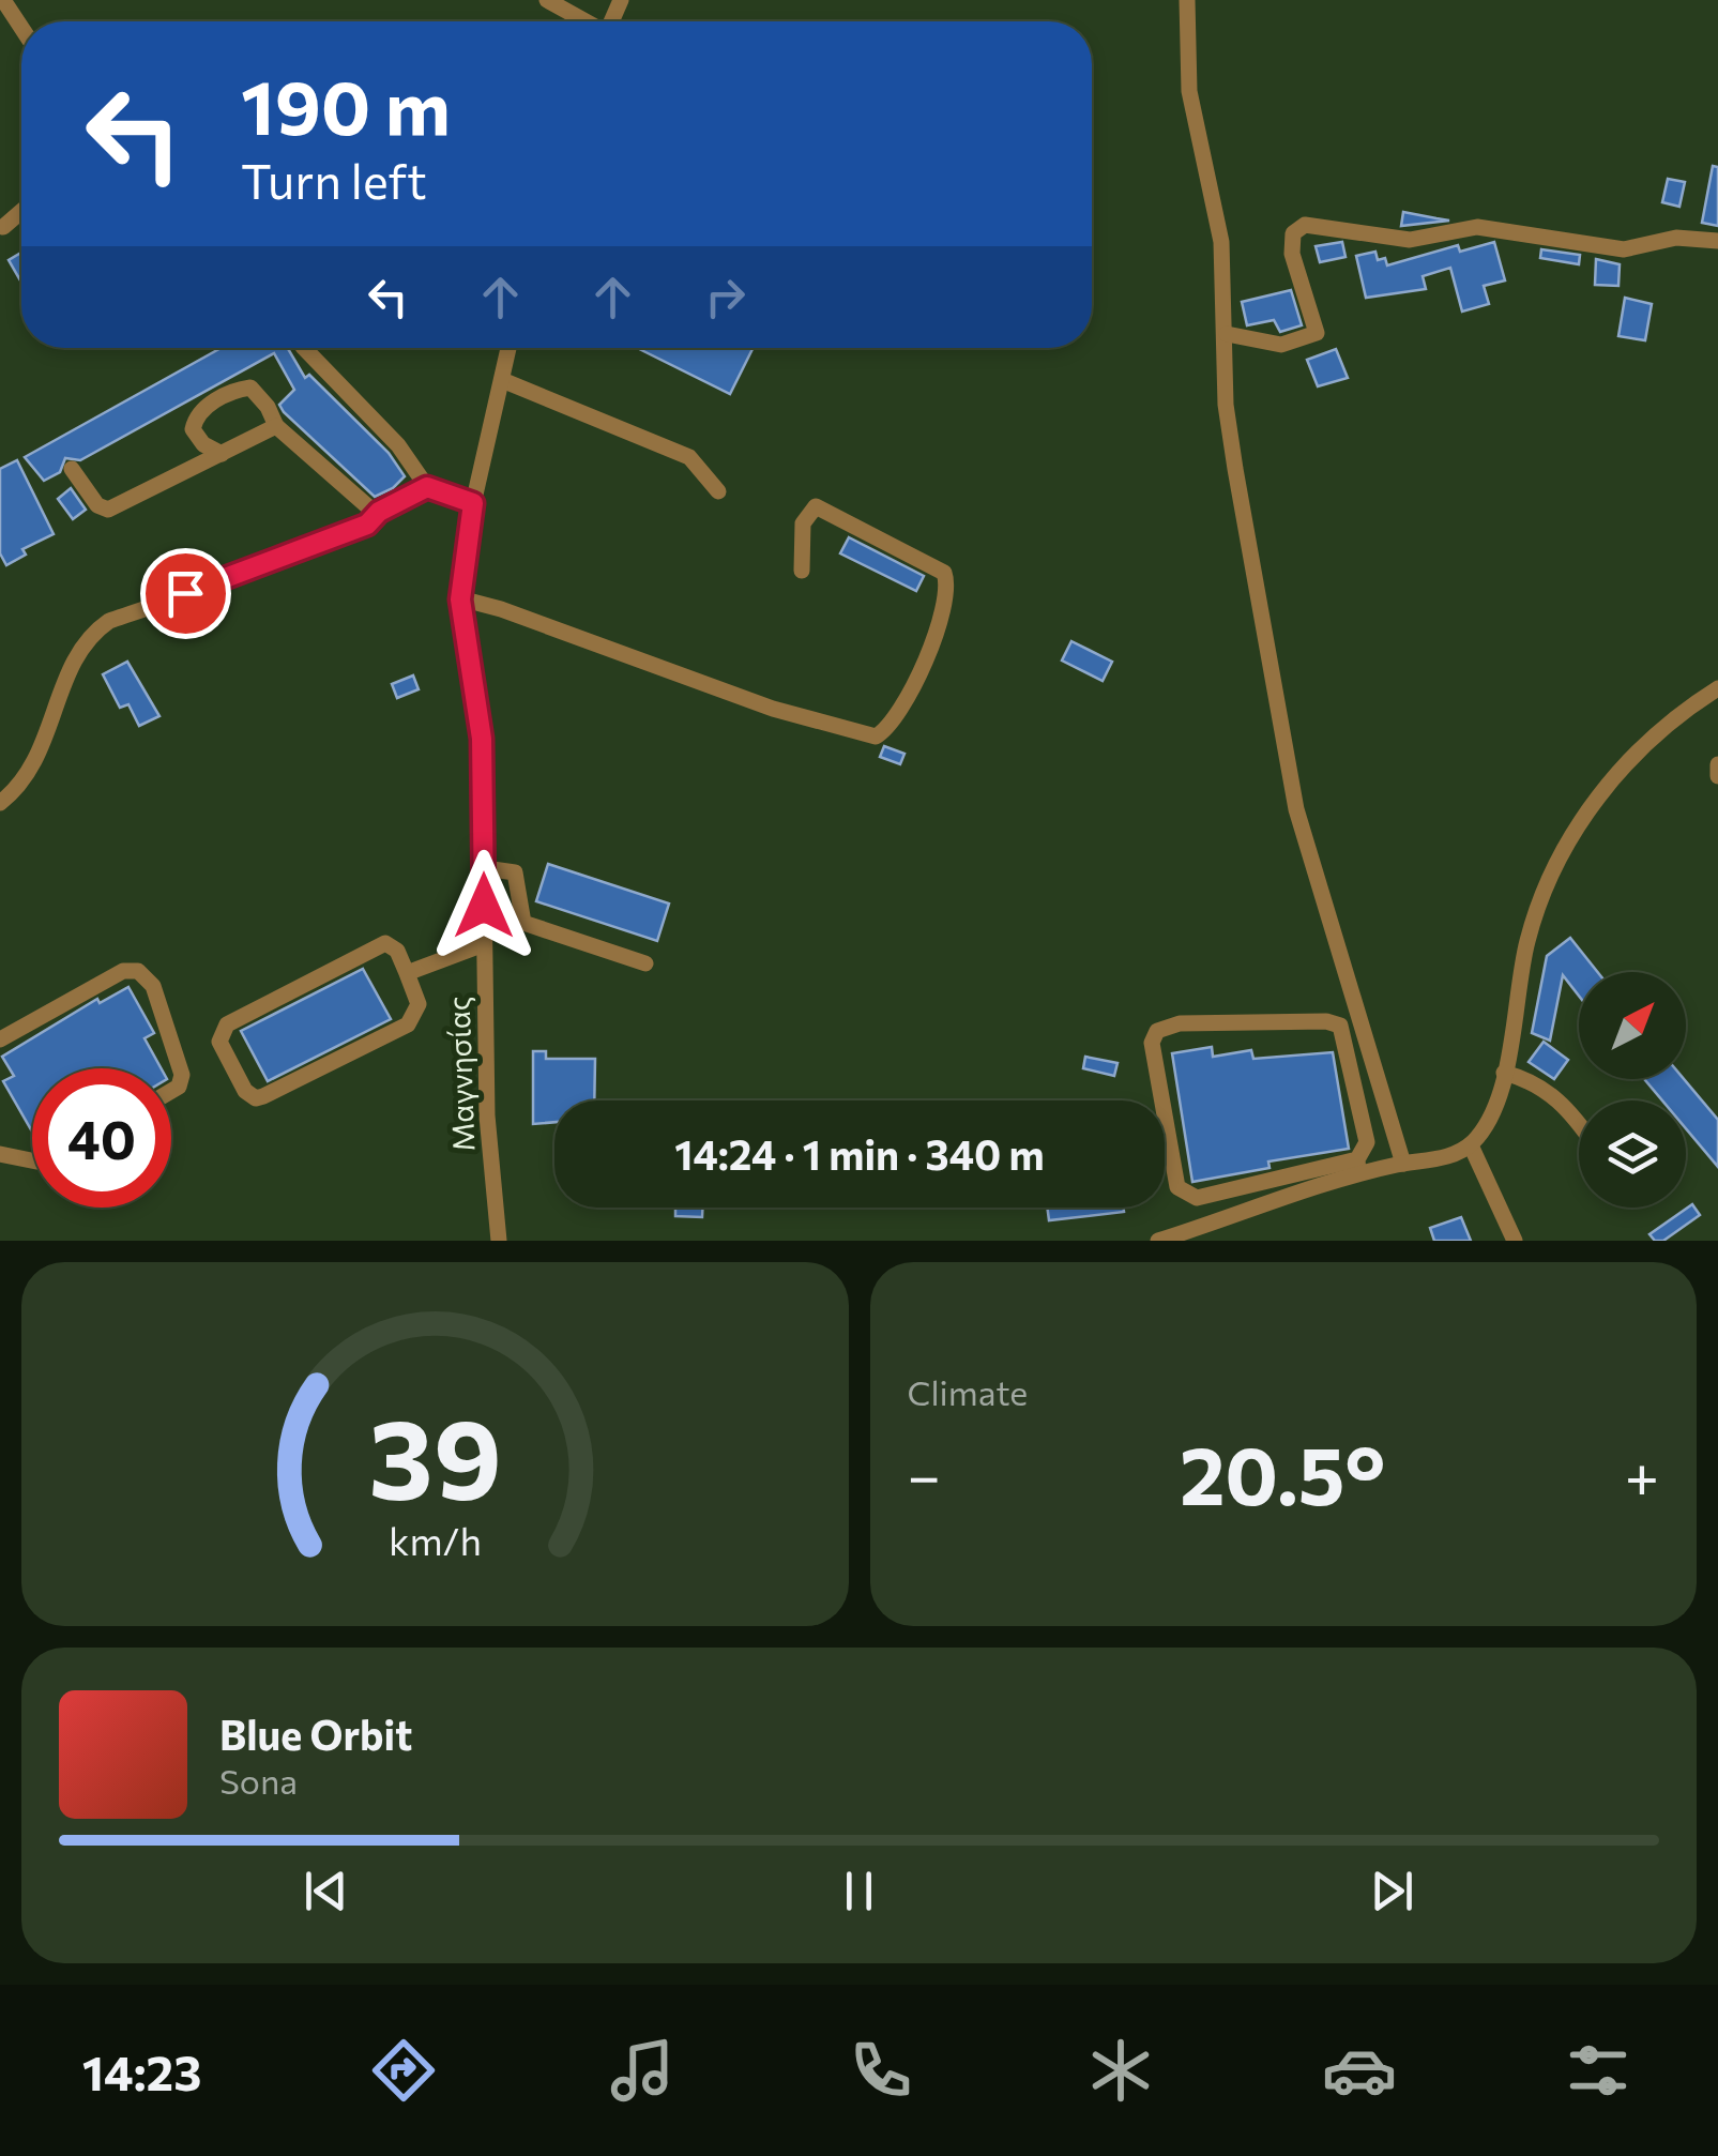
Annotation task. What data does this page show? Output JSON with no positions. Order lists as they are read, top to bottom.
{
  "streets": {
    "street": ["Μαγνησίας"]
  },
  "north": "top right",
  "page": {
    "turn": ["190 m", "Turn left"],
    "limit": "40",
    "trip": "14:24 · 1 min · 340 m",
    "tile": "Climate",
    "heat": ["−", "20.5°", "+"],
    "song": ["Blue Orbit", "Sona"],
    "tabs": "14:23",
    "gauge": ["39", "km/h"]
  }
}
